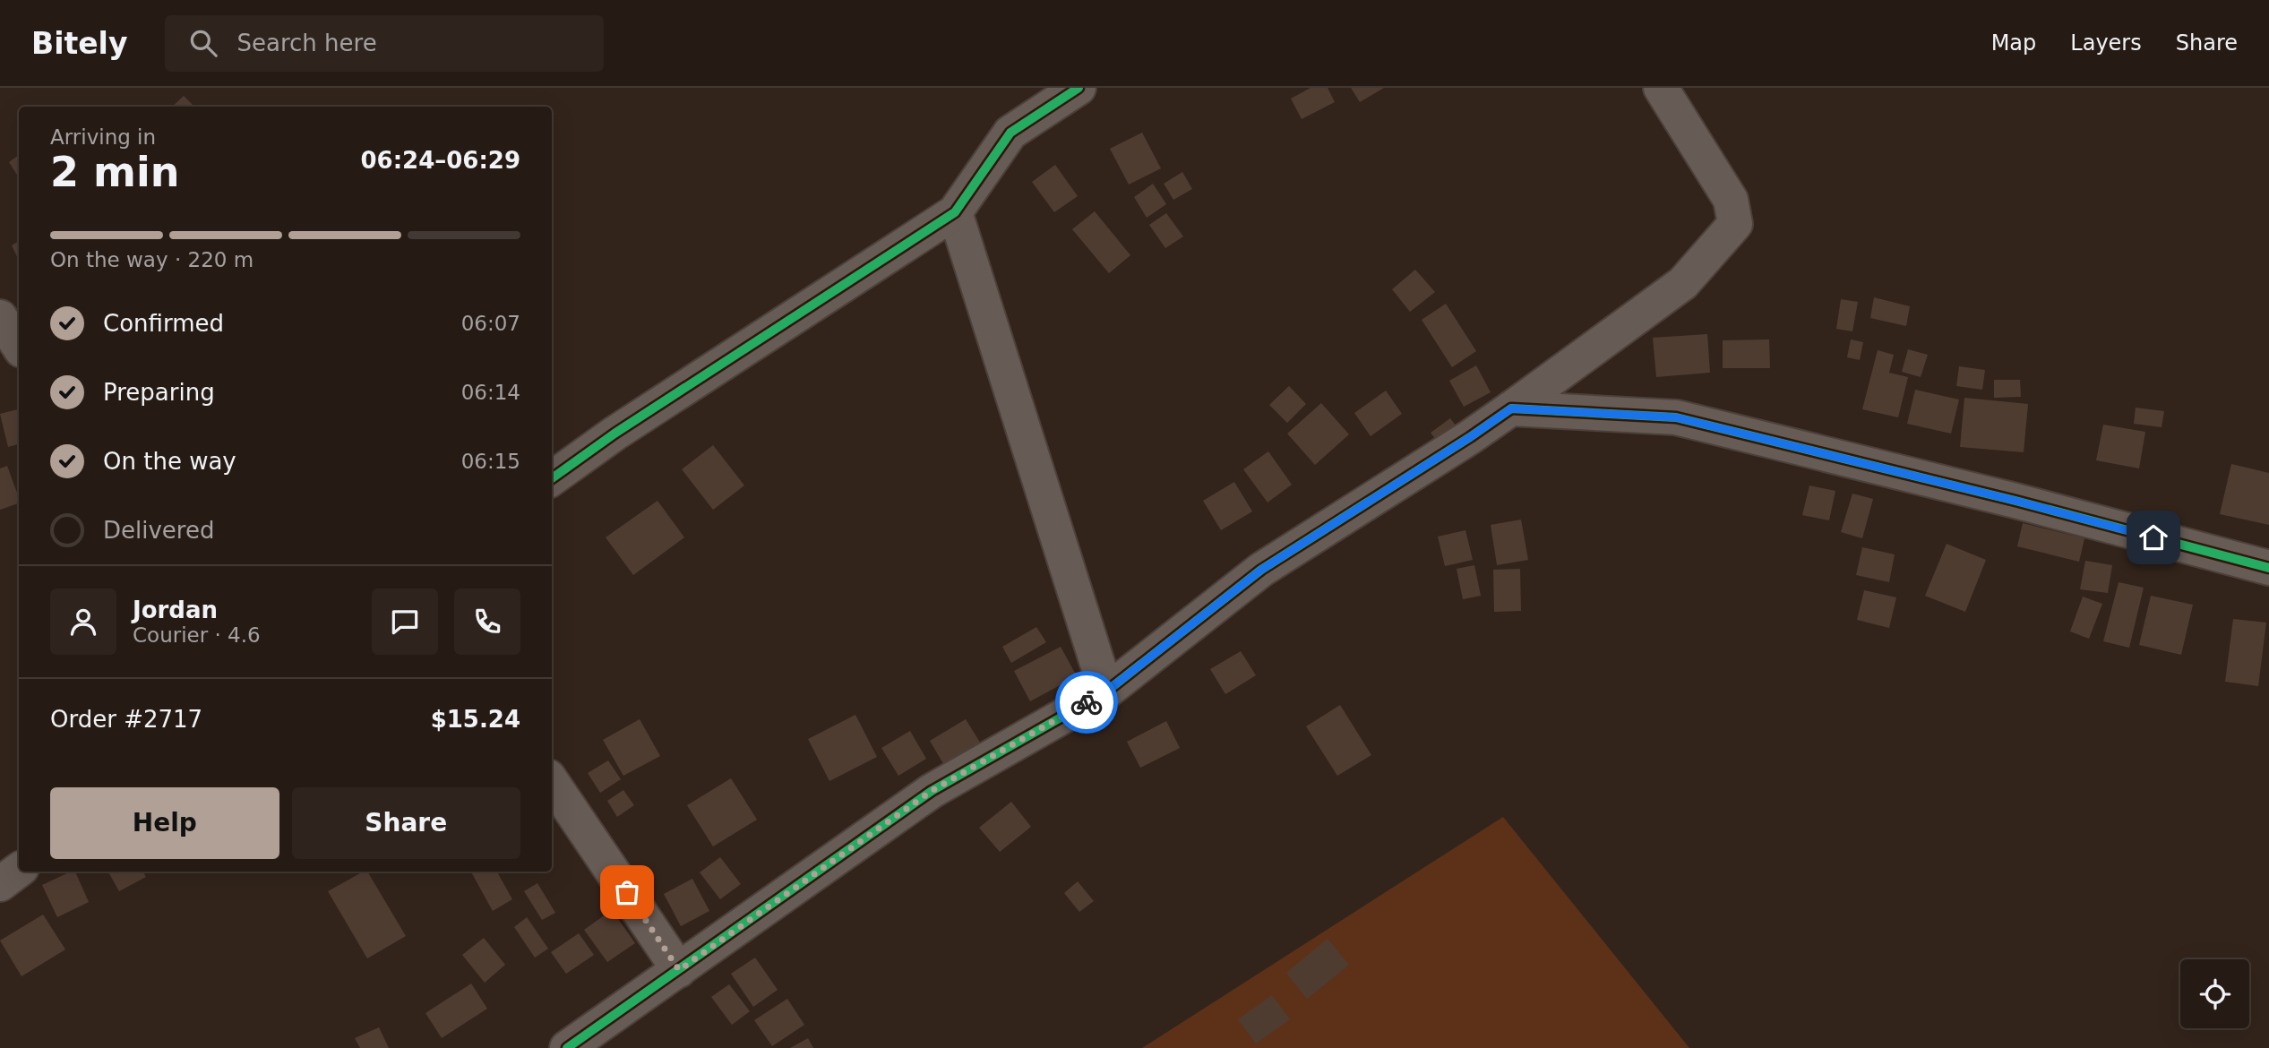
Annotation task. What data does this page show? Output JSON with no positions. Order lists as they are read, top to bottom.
{
  "page": {
    "header": "Bitely",
    "search": "Search here",
    "nav": ["Map", "Layers", "Share"],
    "heading": ["2 min", "Arriving in", "06:24–06:29"],
    "panel": [
      "Jordan",
      "Courier · 4.6",
      "Order #2717",
      "$15.24"
    ],
    "bar": "On the way · 220 m",
    "list": [
      ["Confirmed", "06:07"],
      ["Preparing", "06:14"],
      ["On the way", "06:15"],
      "Delivered"
    ],
    "buttons": ["Help", "Share"]
  }
}
